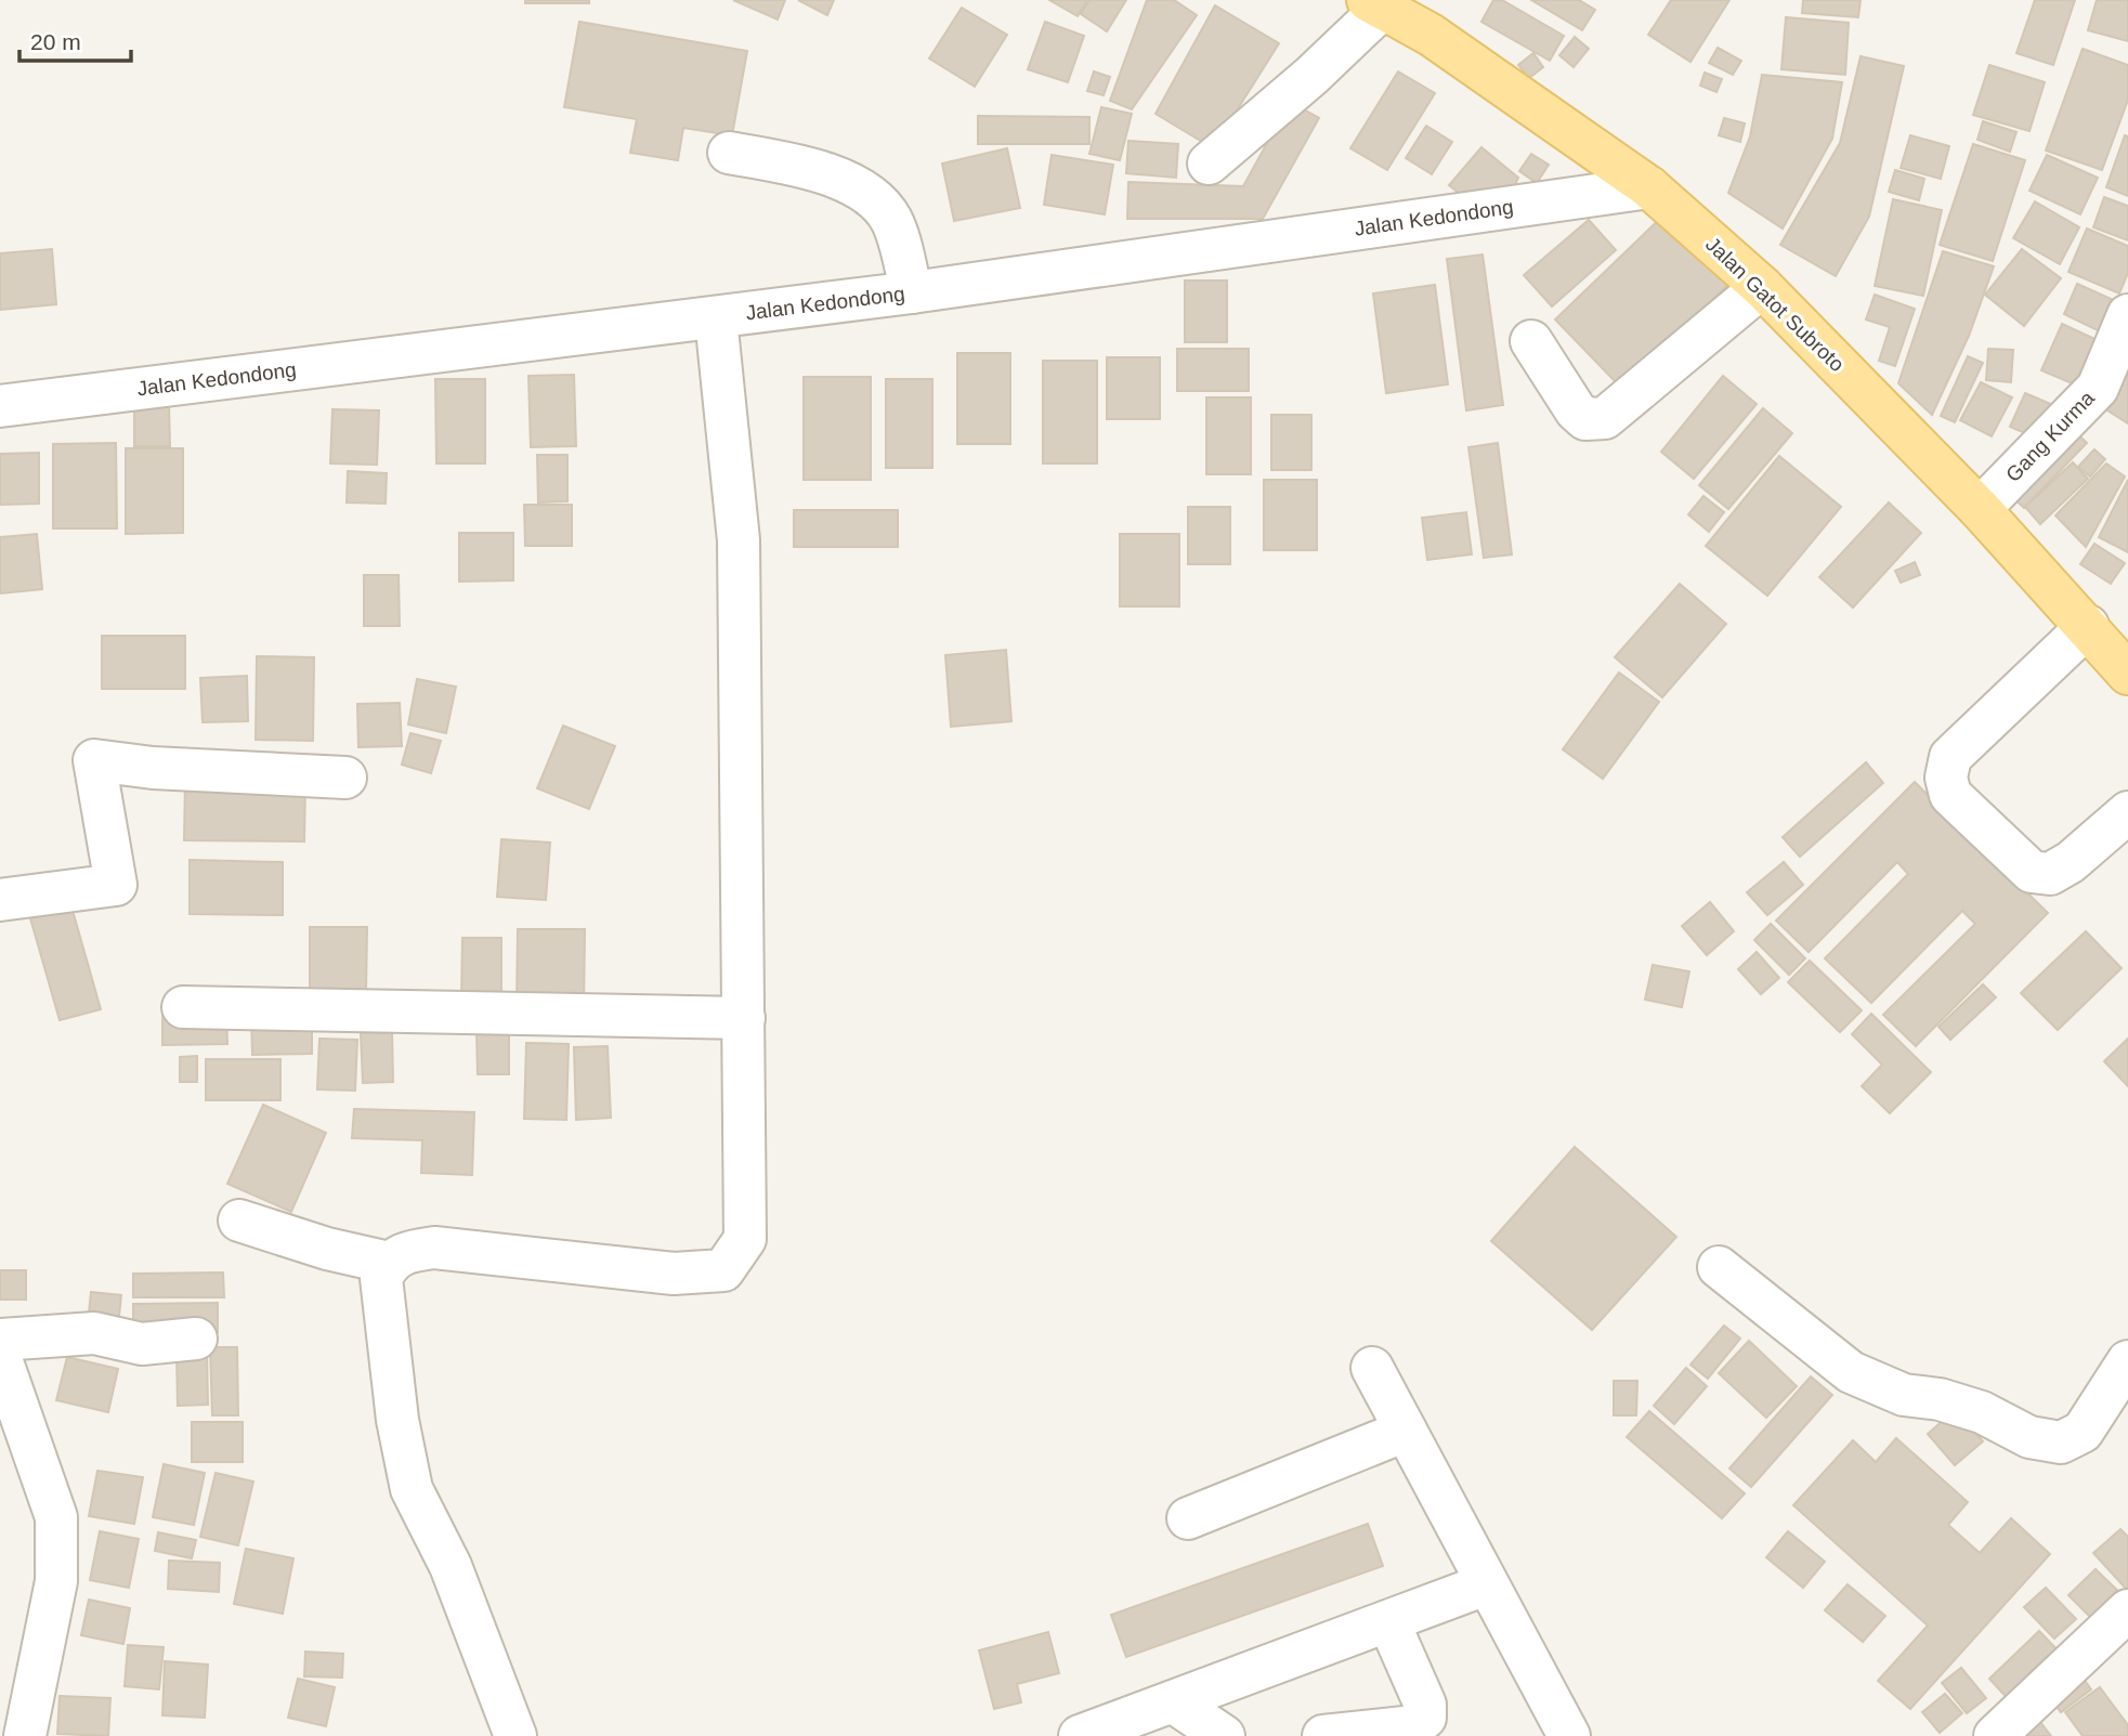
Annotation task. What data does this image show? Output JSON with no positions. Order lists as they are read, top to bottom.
{
  "streets": {
    "main road": ["Jalan Gatot Subroto"],
    "street": ["Jalan Kedondong", "Gang Kurma"]
  },
  "crossings": [
    ["Jalan Kedondong", "Jalan Gatot Subroto"],
    ["Jalan Gatot Subroto", "Gang Kurma"]
  ],
  "scale_bar": "20 m"
}
